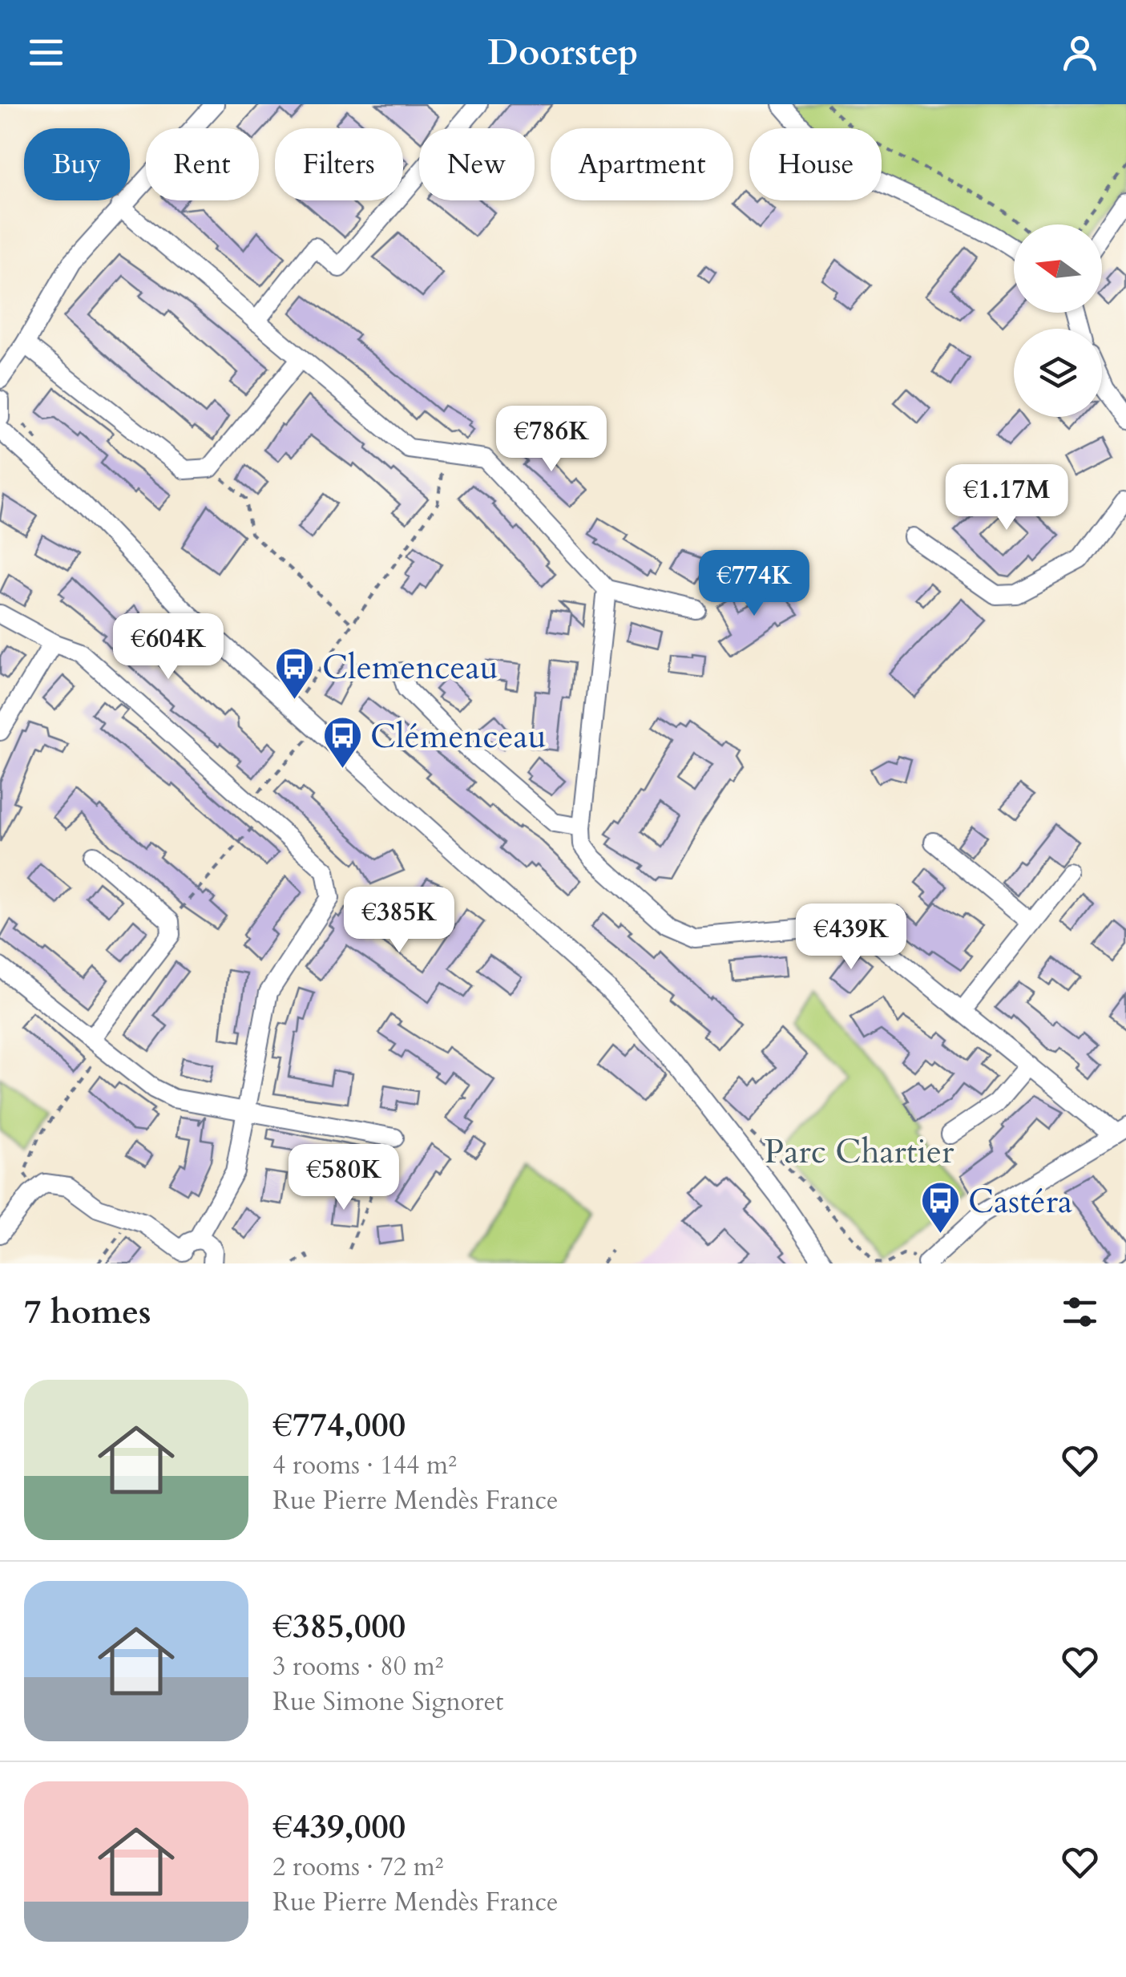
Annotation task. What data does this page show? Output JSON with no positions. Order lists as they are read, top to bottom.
{
  "parks": ["Parc Chartier"],
  "places": {
    "bus stop": ["Clemenceau", "Clémenceau", "Castéra"]
  },
  "north": "left",
  "page": {
    "header": "Doorstep",
    "chip": [
      "Buy",
      "Rent",
      "Filters",
      "New",
      "Apartment",
      "House"
    ],
    "price": [
      "€786K",
      "€1.17M",
      "€774K",
      "€604K",
      "€385K",
      "€439K",
      "€580K"
    ],
    "heading": "7 homes",
    "list": [
      {
        "name": "€774,000",
        "note": "4 rooms · 144 m² · Rue Pierre Mendès France"
      },
      {
        "name": "€385,000",
        "note": "3 rooms · 80 m² · Rue Simone Signoret"
      },
      {
        "name": "€439,000",
        "note": "2 rooms · 72 m² · Rue Pierre Mendès France"
      }
    ]
  }
}
